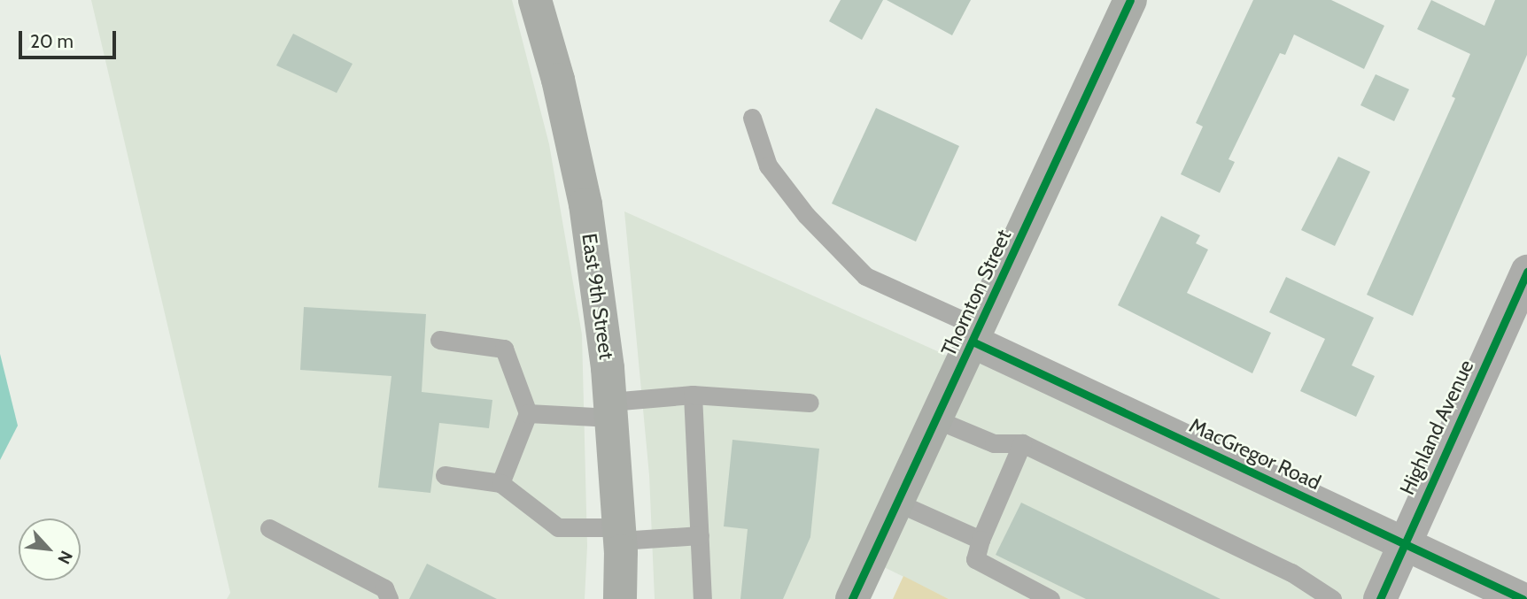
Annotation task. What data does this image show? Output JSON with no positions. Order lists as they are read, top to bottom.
{
  "streets": {
    "street": [
      "Thornton Street",
      "East 9th Street",
      "Highland Avenue",
      "MacGregor Road"
    ]
  },
  "crossings": [
    ["Thornton Street", "MacGregor Road"],
    ["Highland Avenue", "MacGregor Road"]
  ],
  "scale_bar": "20 m",
  "north": "bottom right"
}
